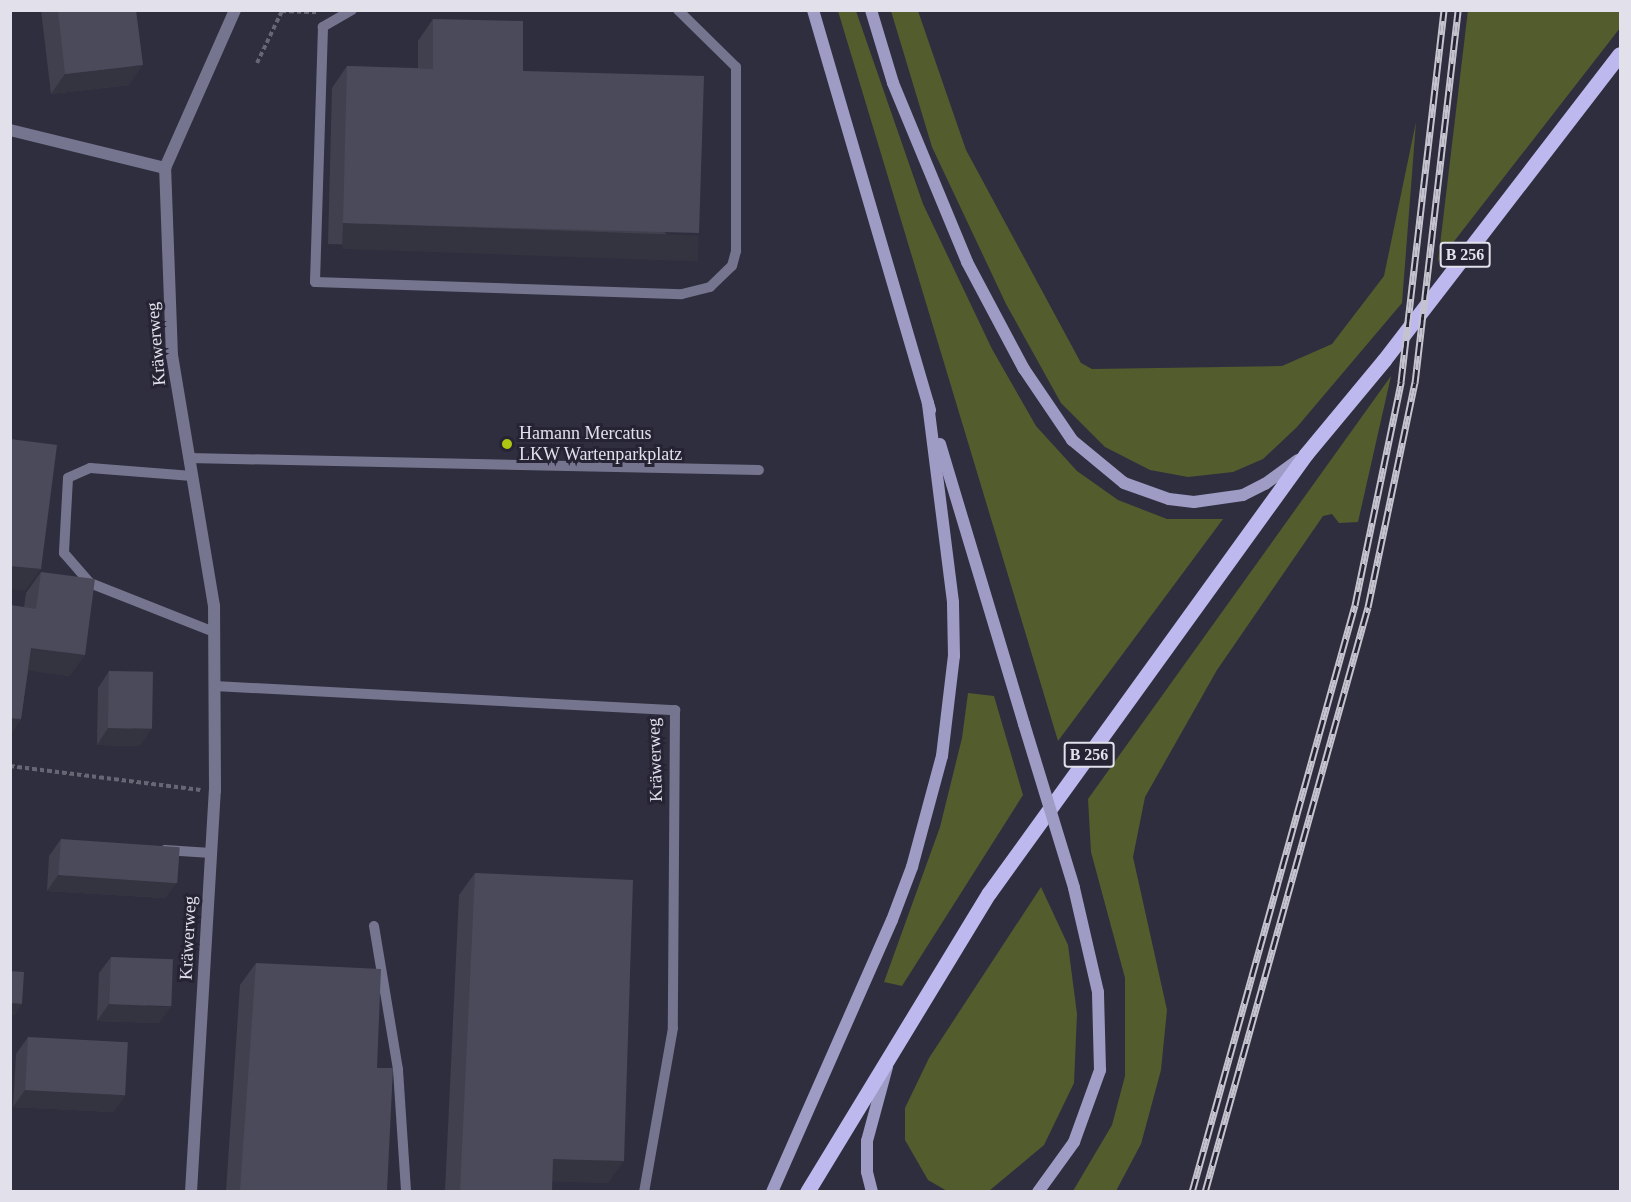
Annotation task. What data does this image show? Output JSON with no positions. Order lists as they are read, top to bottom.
{
  "streets": {
    "main road": ["B 256"],
    "street": ["Kräwerweg"]
  },
  "places": ["Hamann Mercatus LKW Wartenparkplatz"]
}
